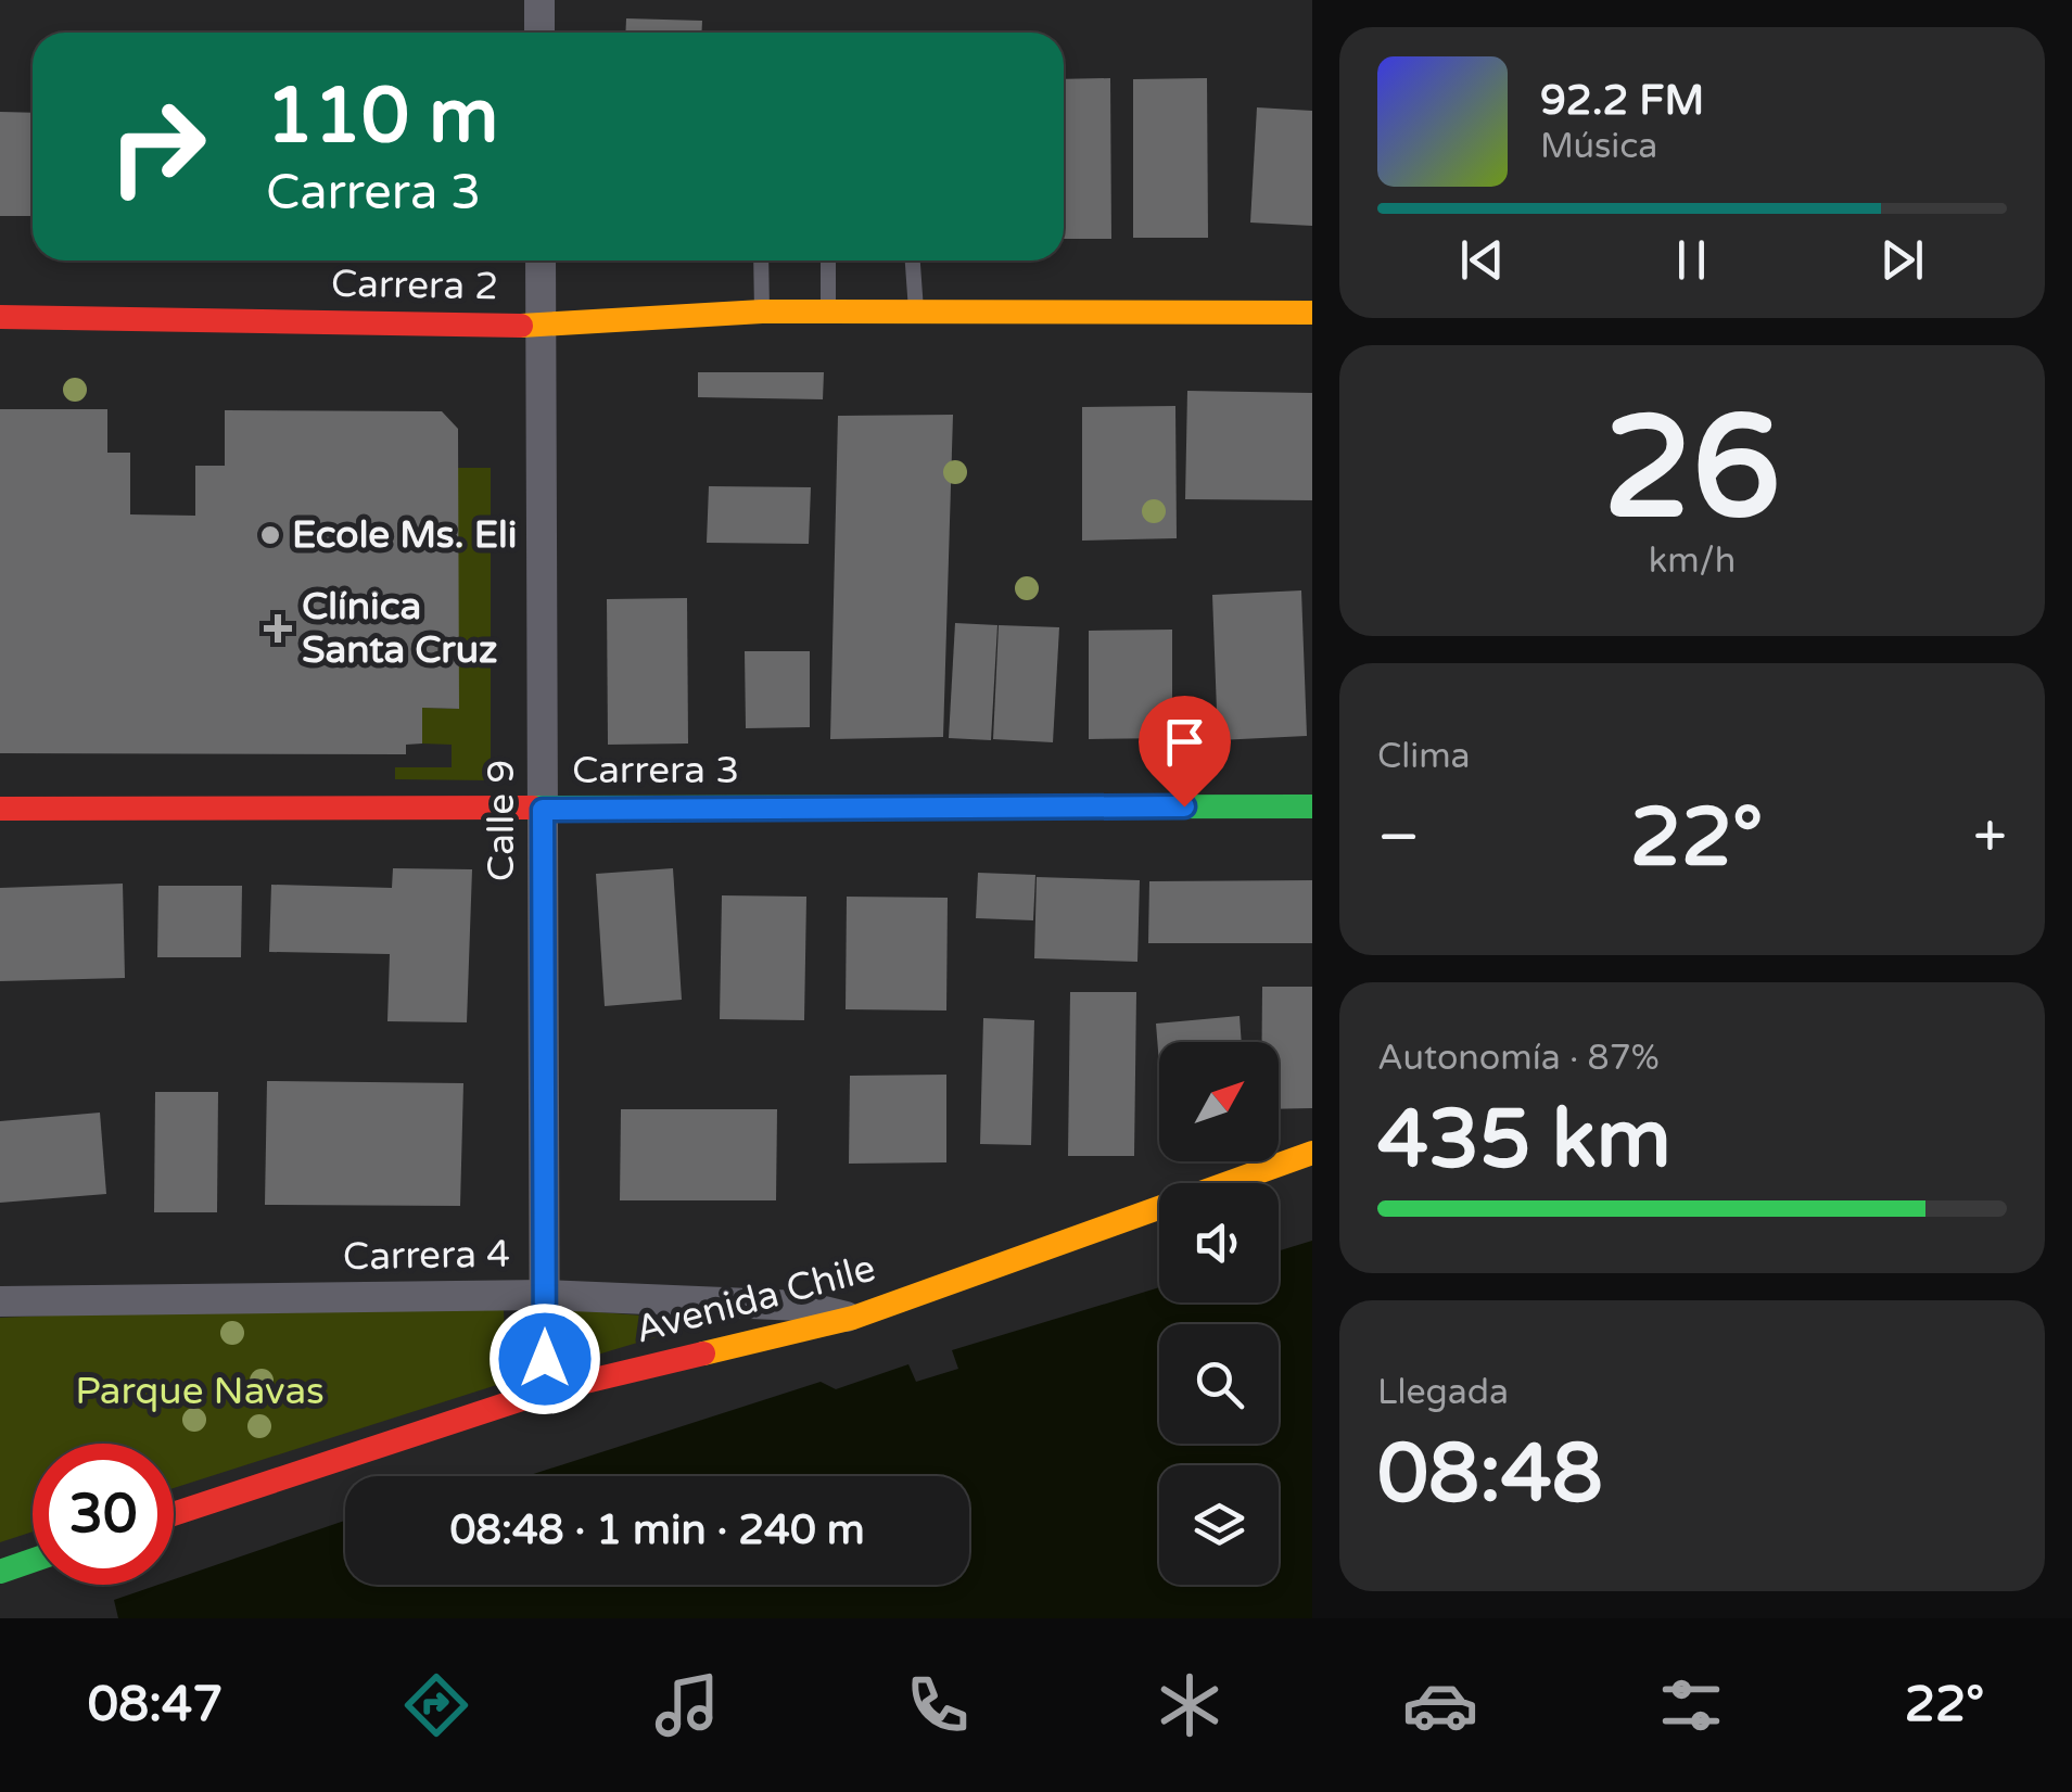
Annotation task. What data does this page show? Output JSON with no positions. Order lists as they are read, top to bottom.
{
  "streets": {
    "main road": ["Carrera 2", "Carrera 3", "Avenida Chile"],
    "street": ["Calle 9", "Carrera 4"]
  },
  "crossings": [
    ["Carrera 2", "Calle 9"],
    ["Carrera 3", "Calle 9"],
    ["Calle 9", "Carrera 4"],
    ["Calle 9", "Avenida Chile"],
    ["Carrera 4", "Avenida Chile"]
  ],
  "parks": ["Parque Navas"],
  "places": {
    "other": ["Ecole Ms. Eli"],
    "health": ["Clínica Santa Cruz"]
  },
  "north": "top right",
  "page": {
    "turn": ["110 m", "Carrera 3"],
    "song": ["92.2 FM", "Música"],
    "tile": [
      ["26", "km/h"],
      "Clima",
      ["Autonomía · 87%", "435 km"],
      ["Llegada", "08:48"]
    ],
    "heat": ["−", "22°", "+"],
    "limit": "30",
    "trip": "08:48 · 1 min · 240 m",
    "tabs": ["08:47", "22°"]
  }
}
